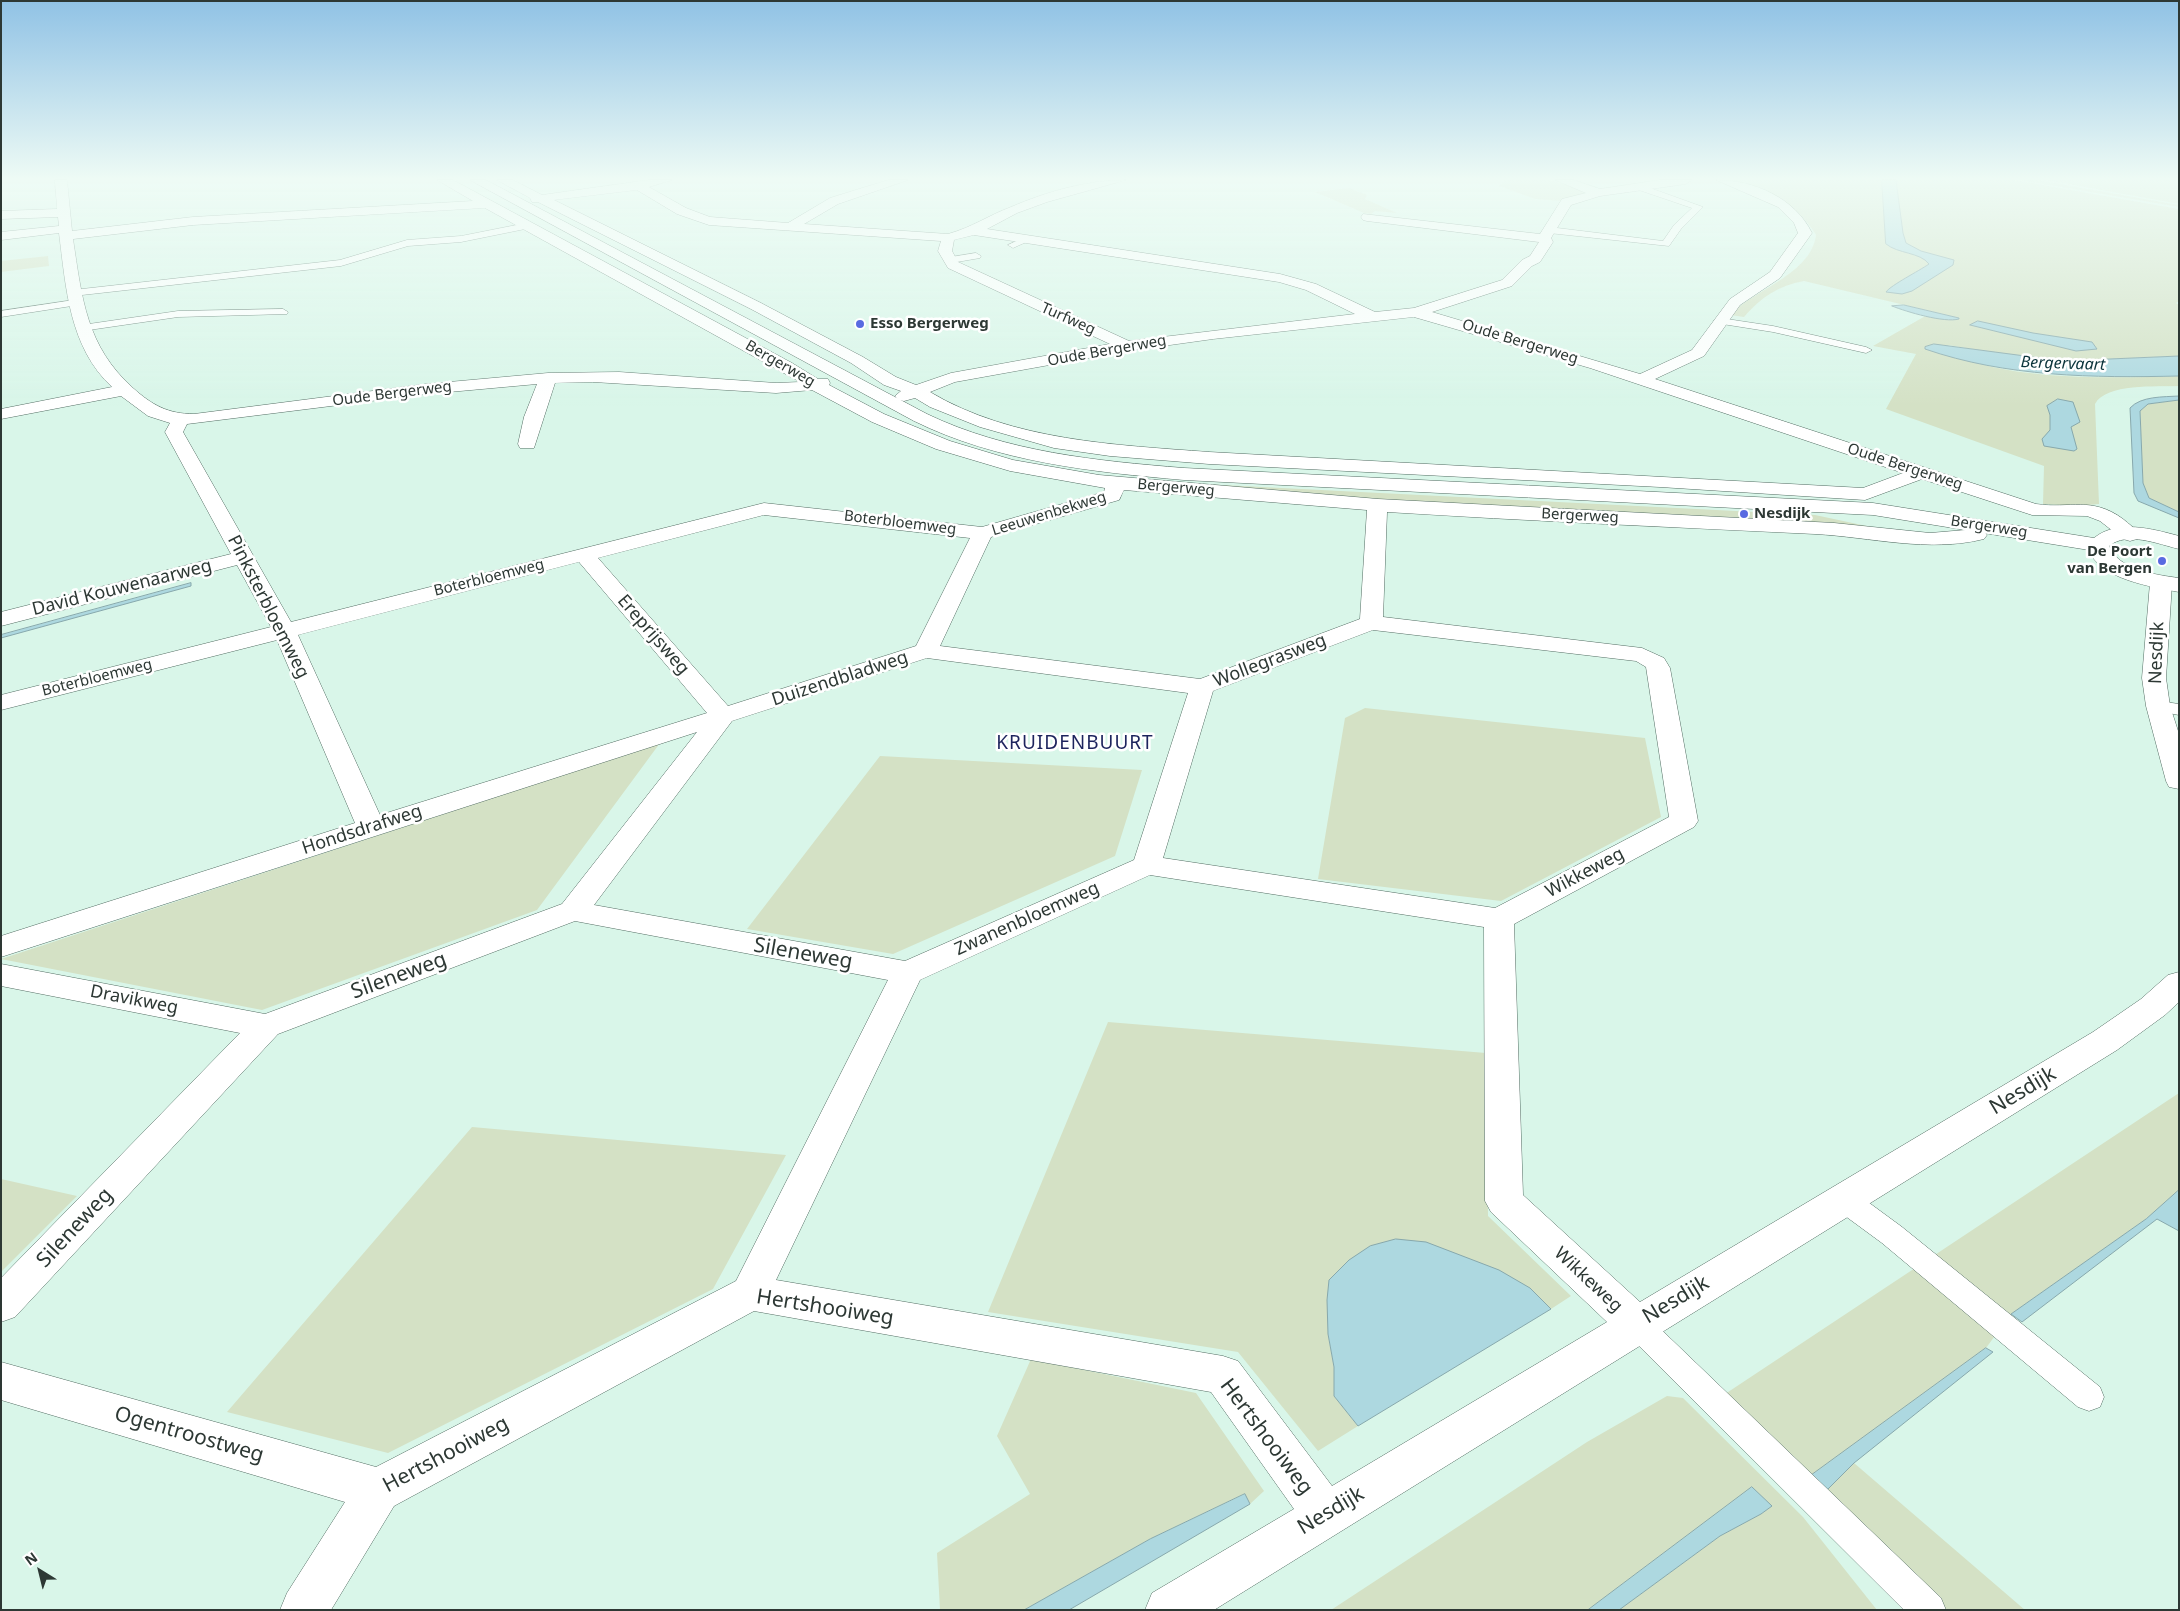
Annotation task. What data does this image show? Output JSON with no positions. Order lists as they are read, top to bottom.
{
  "streets": {
    "street": [
      "Turfweg",
      "Oude Bergerweg",
      "Bergerweg",
      "Leeuwenbekweg",
      "Boterbloemweg",
      "David Kouwenaarweg",
      "Pinksterbloemweg",
      "Ereprijsweg",
      "Nesdijk",
      "Wollegrasweg",
      "Duizendbladweg",
      "Hondsdrafweg",
      "Wikkeweg",
      "Zwanenbloemweg",
      "Sileneweg",
      "Dravikweg",
      "Hertshooiweg",
      "Ogentroostweg"
    ]
  },
  "crossings": [
    ["Turfweg", "Oude Bergerweg"],
    ["Oude Bergerweg", "Bergerweg"],
    ["Oude Bergerweg", "Pinksterbloemweg"],
    ["Bergerweg", "Leeuwenbekweg"],
    ["Leeuwenbekweg", "Boterbloemweg"],
    ["Leeuwenbekweg", "Duizendbladweg"],
    ["Boterbloemweg", "Pinksterbloemweg"],
    ["Boterbloemweg", "Ereprijsweg"],
    ["David Kouwenaarweg", "Pinksterbloemweg"],
    ["Pinksterbloemweg", "Hondsdrafweg"],
    ["Ereprijsweg", "Duizendbladweg"],
    ["Ereprijsweg", "Hondsdrafweg"],
    ["Nesdijk", "Wikkeweg"],
    ["Nesdijk", "Hertshooiweg"],
    ["Wollegrasweg", "Duizendbladweg"],
    ["Wollegrasweg", "Wikkeweg"],
    ["Wollegrasweg", "Zwanenbloemweg"],
    ["Duizendbladweg", "Hondsdrafweg"],
    ["Zwanenbloemweg", "Sileneweg"],
    ["Sileneweg", "Dravikweg"],
    ["Hertshooiweg", "Ogentroostweg"]
  ],
  "districts": ["KRUIDENBUURT"],
  "water": ["Bergervaart"],
  "places": ["Esso Bergerweg", "Nesdijk", "De Poort van Bergen"],
  "north": "top left"
}
